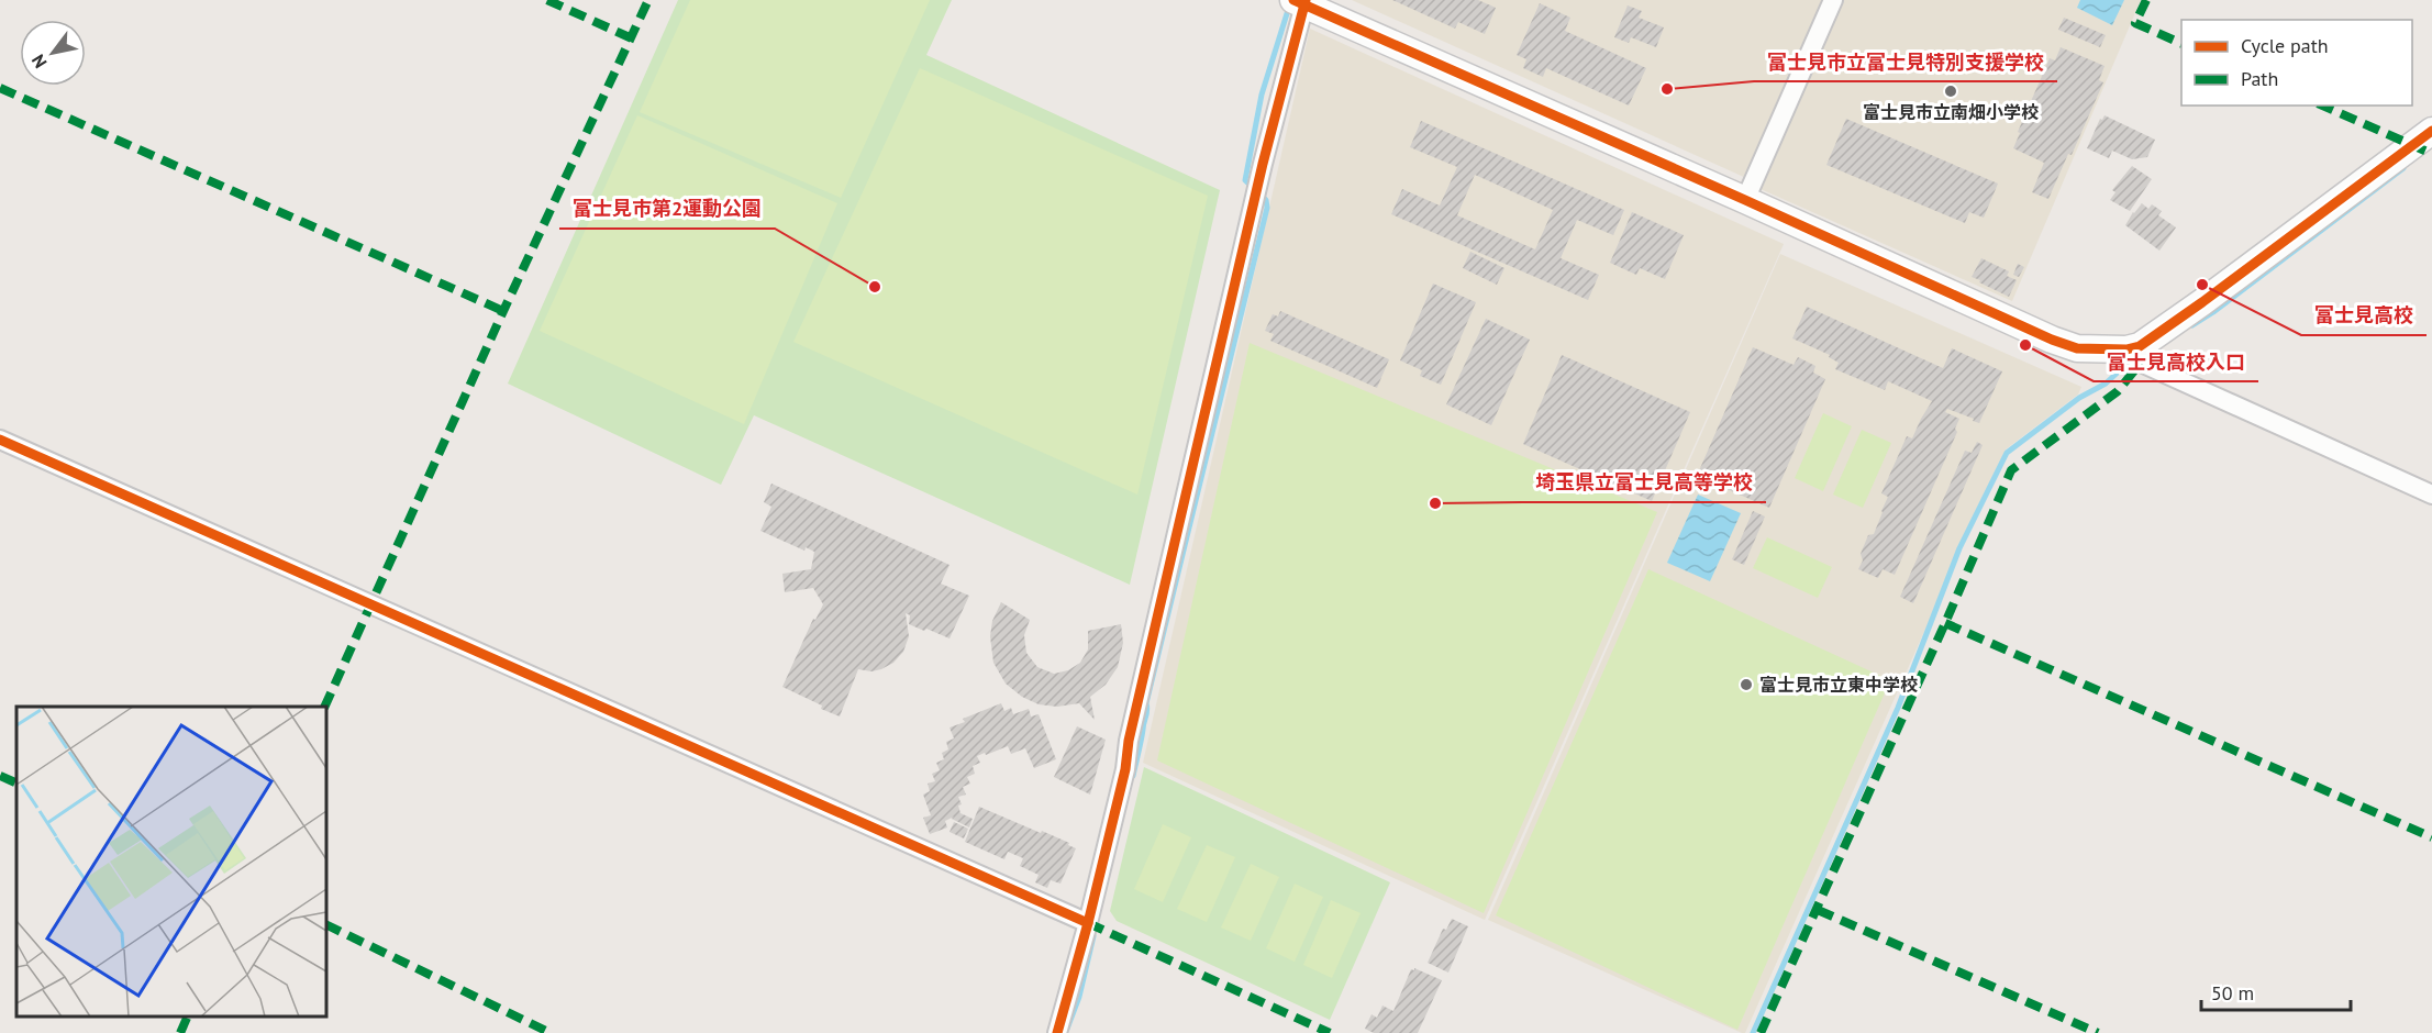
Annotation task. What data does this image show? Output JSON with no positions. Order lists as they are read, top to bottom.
{
  "places": [
    "富士見市立富士見特別支援学校",
    "富士見市立南畑小学校",
    "富士見高校",
    "富士見市第2運動公園",
    "富士見高校入口",
    "埼玉県立富士見高等学校",
    "富士見市立東中学校"
  ],
  "legend": ["Cycle path", "Path"],
  "scale_bar": "50 m",
  "north": "bottom left"
}
